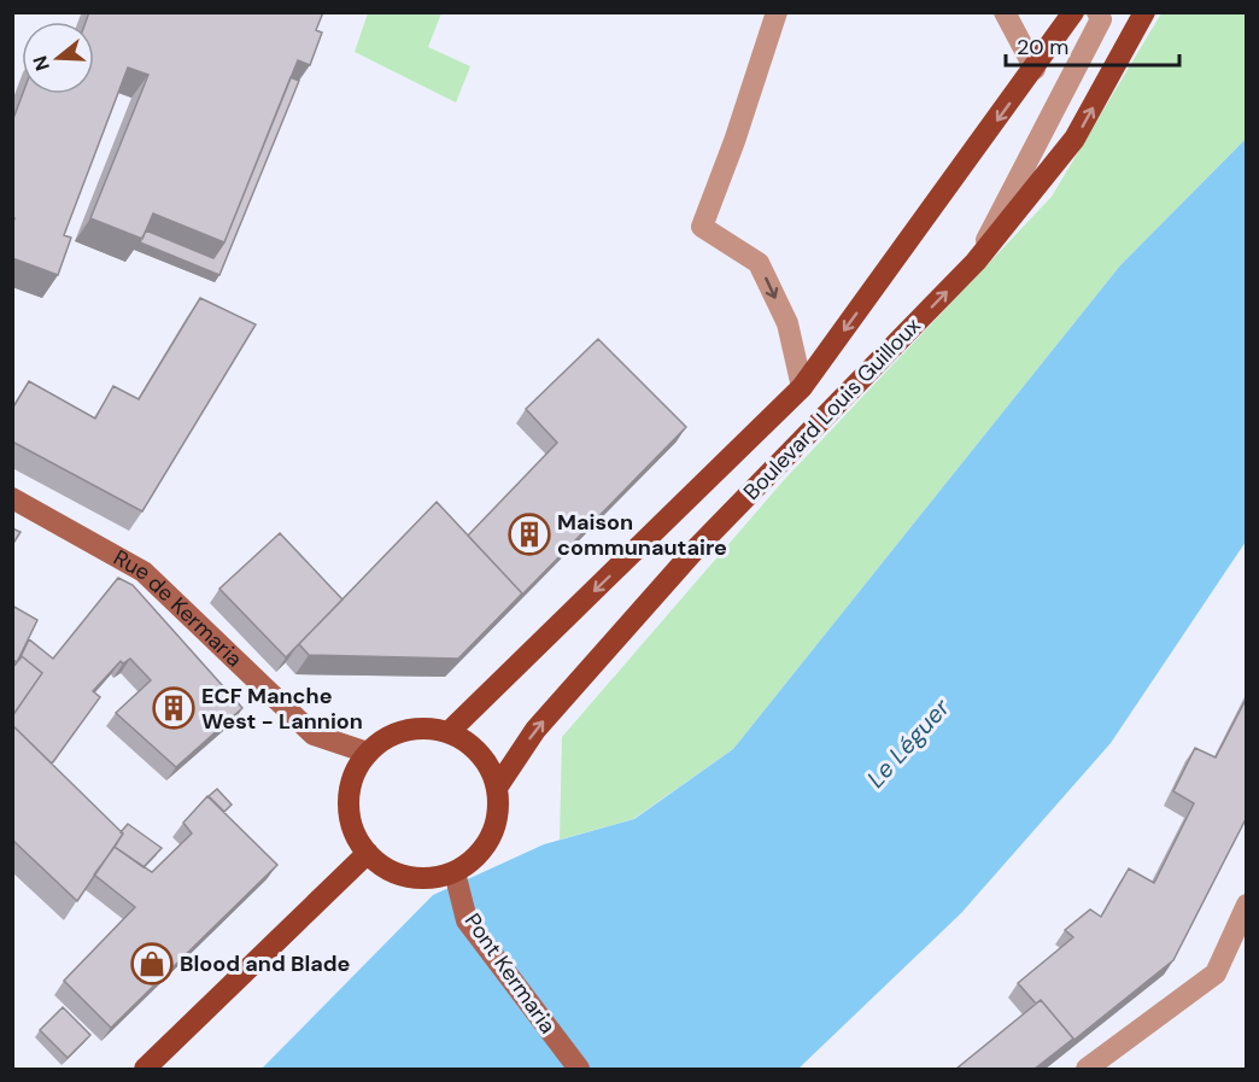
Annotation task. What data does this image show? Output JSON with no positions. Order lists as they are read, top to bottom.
{
  "streets": {
    "main road": ["Boulevard Louis Guilloux"],
    "street": ["Rue de Kermaria", "Pont Kermaria"]
  },
  "crossings": [
    ["Boulevard Louis Guilloux", "Rue de Kermaria"],
    ["Boulevard Louis Guilloux", "Pont Kermaria"],
    ["Rue de Kermaria", "Pont Kermaria"]
  ],
  "water": ["Le Léguer"],
  "places": {
    "building": ["Maison communautaire", "ECF Manche West - Lannion"],
    "shop": ["Blood and Blade"]
  },
  "scale_bar": "20 m",
  "north": "left"
}
